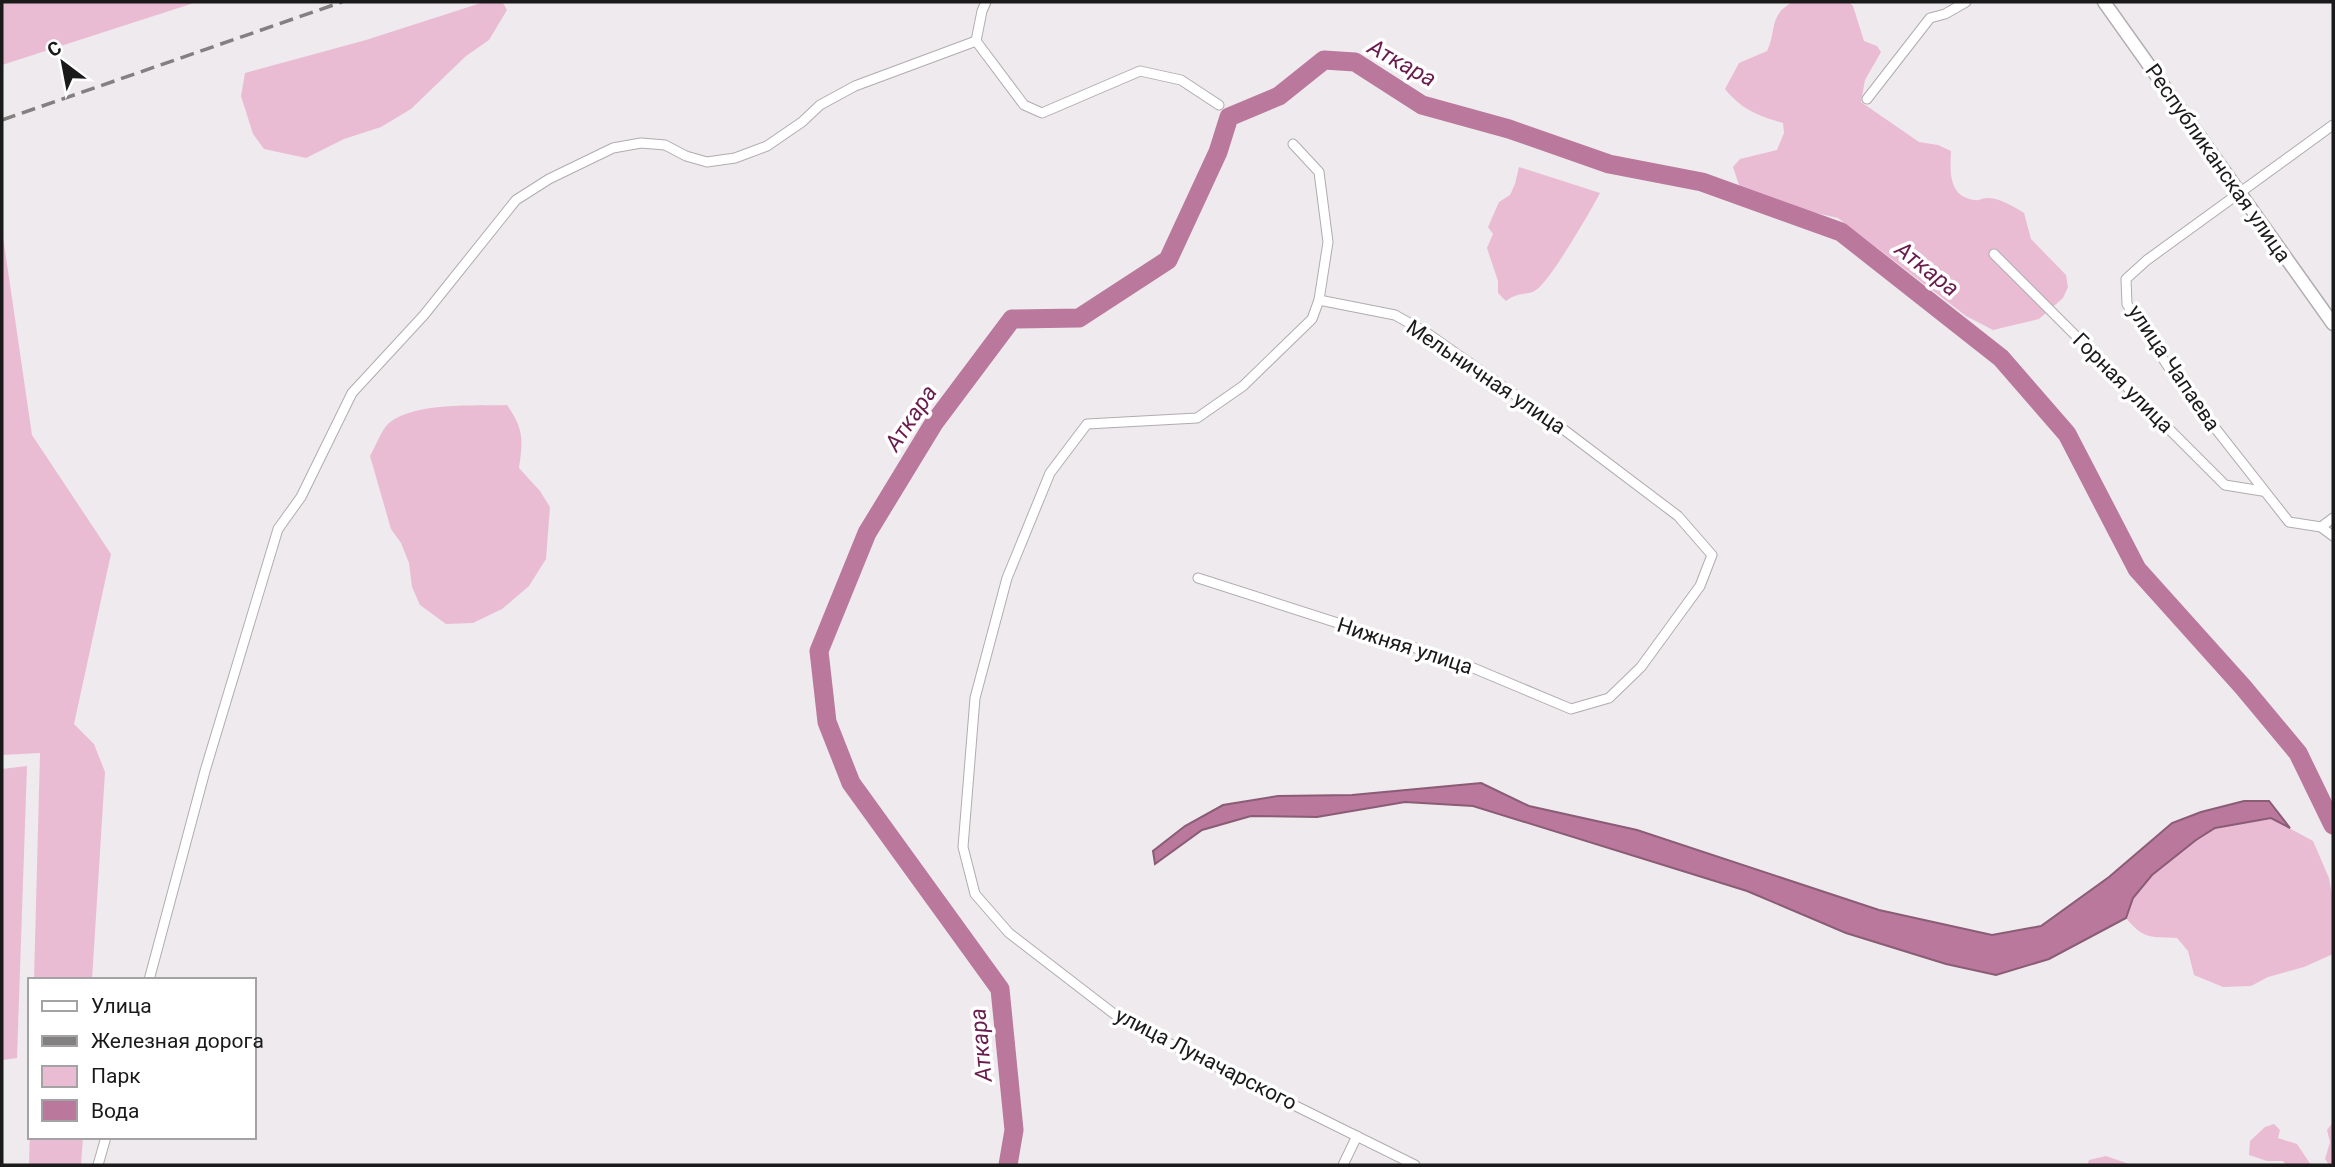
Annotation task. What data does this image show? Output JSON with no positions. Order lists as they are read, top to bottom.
{
  "streets": {
    "street": [
      "Республиканская улица",
      "улица Чапаева",
      "Мельничная улица",
      "Горная улица",
      "Нижняя улица",
      "улица Луначарского"
    ]
  },
  "crossings": [
    ["Республиканская улица", "улица Чапаева"],
    ["улица Чапаева", "Горная улица"],
    ["Мельничная улица", "Нижняя улица"],
    ["Мельничная улица", "улица Луначарского"]
  ],
  "water": ["Аткара"],
  "legend": [
    "Улица",
    "Железная дорога",
    "Парк",
    "Вода"
  ],
  "north": "top left"
}
